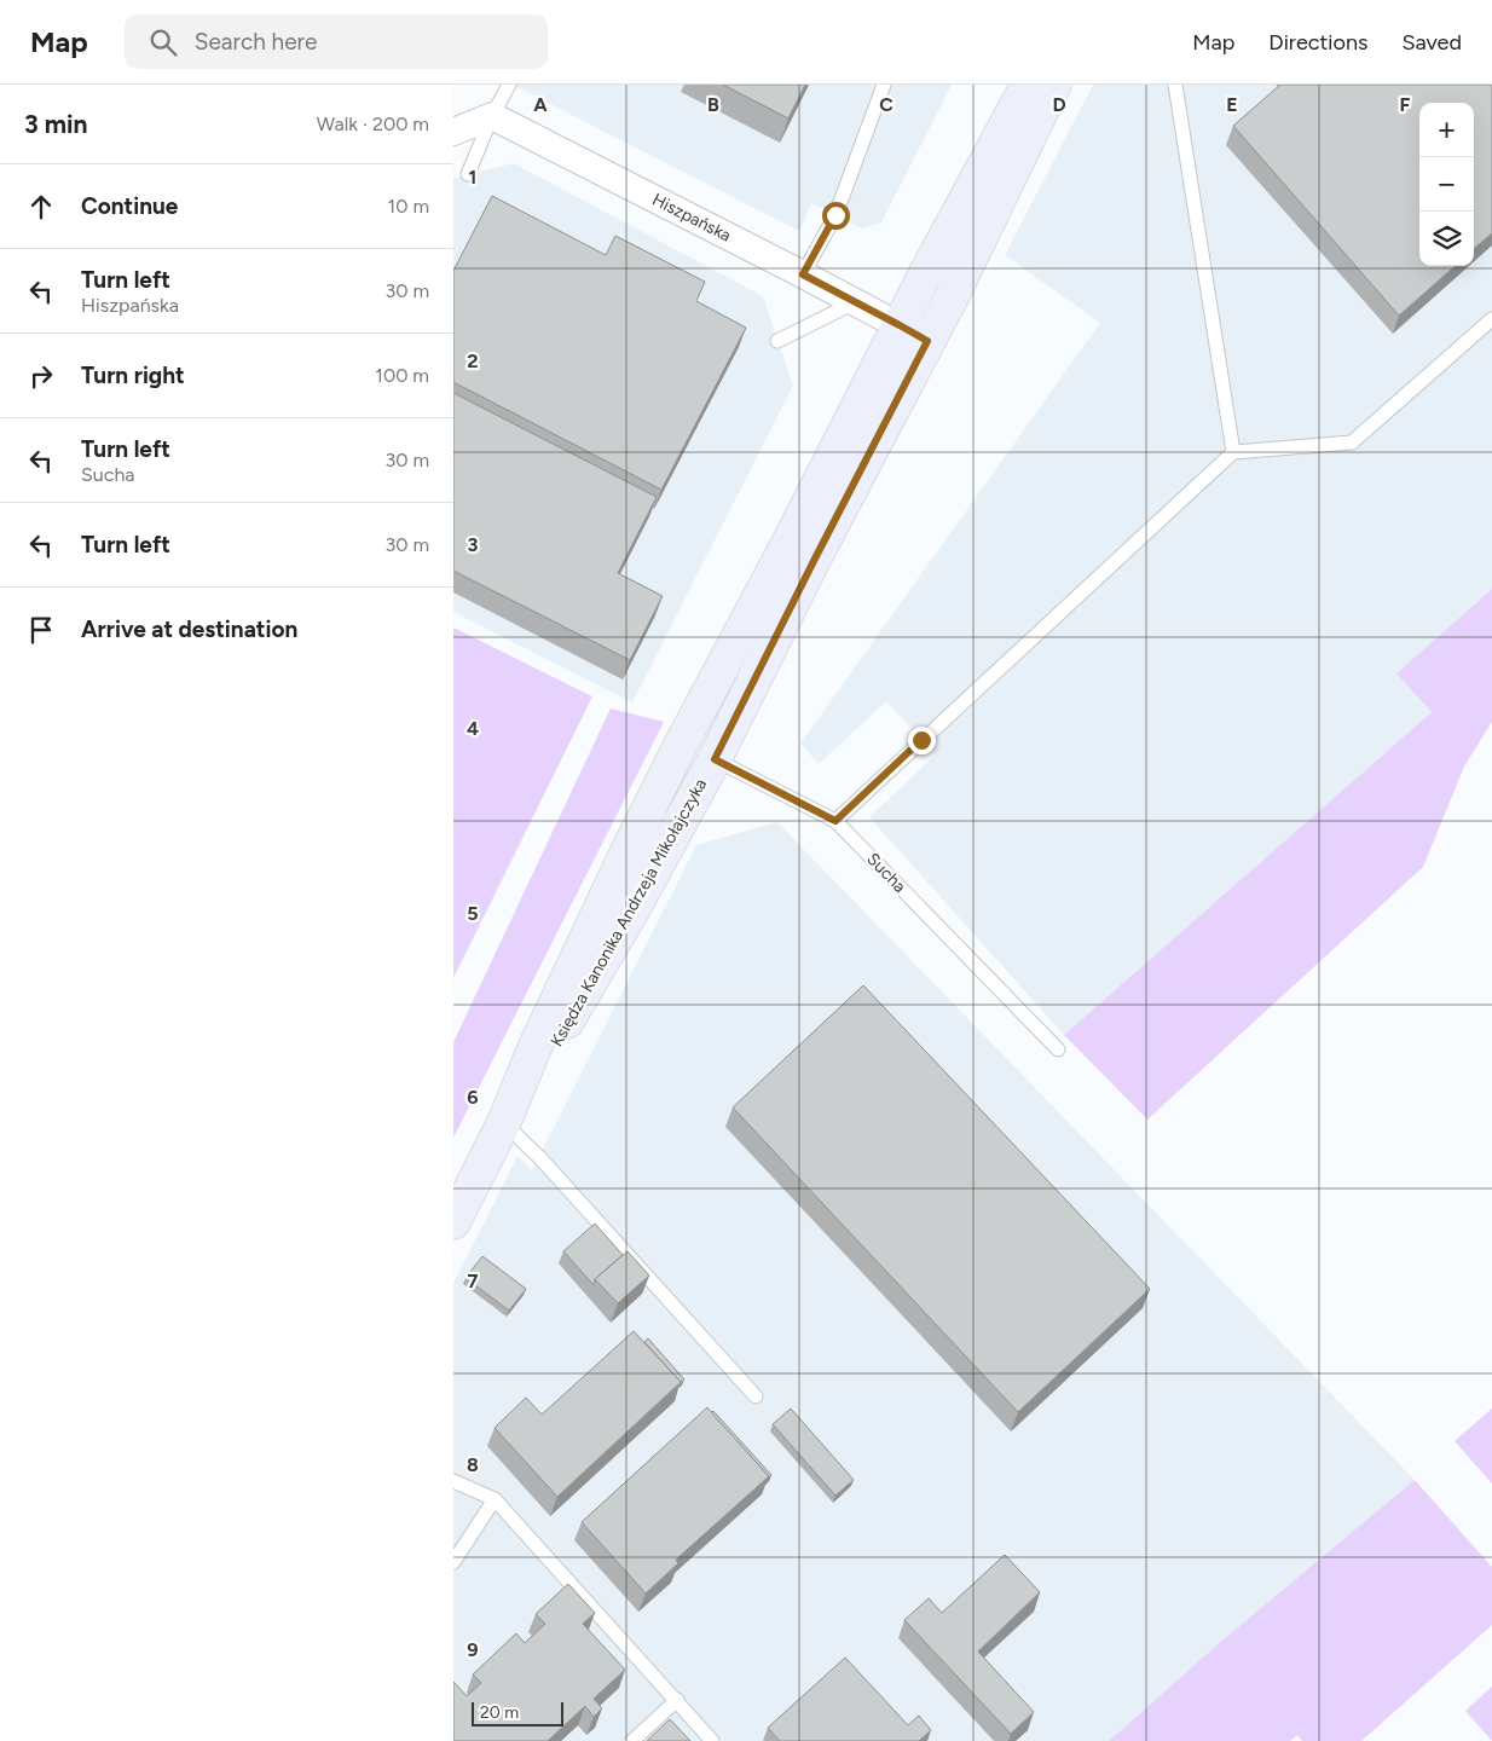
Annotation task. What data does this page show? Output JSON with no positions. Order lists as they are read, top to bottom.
{
  "streets": {
    "main road": ["Księdza Kanonika Andrzeja Mikołajczyka"],
    "street": ["Hiszpańska", "Sucha"]
  },
  "crossings": [
    ["Hiszpańska", "Księdza Kanonika Andrzeja Mikołajczyka"],
    ["Sucha", "Księdza Kanonika Andrzeja Mikołajczyka"]
  ],
  "scale_bar": "20 m",
  "page": {
    "header": "Map",
    "search": "Search here",
    "nav": ["Map", "Directions", "Saved"],
    "heading": ["3 min", "Walk · 200 m"],
    "map_buttons": ["+", "−"],
    "list": [
      ["Continue", "10 m"],
      ["Turn left", "Hiszpańska", "30 m"],
      ["Turn right", "100 m"],
      ["Turn left", "Sucha", "30 m"],
      ["Turn left", "30 m"],
      "Arrive at destination"
    ],
    "scale": "20 m"
  },
  "grid": {
    "columns": [
      "A",
      "B",
      "C",
      "D",
      "E",
      "F"
    ],
    "rows": [
      "1",
      "2",
      "3",
      "4",
      "5",
      "6",
      "7",
      "8",
      "9"
    ]
  }
}
